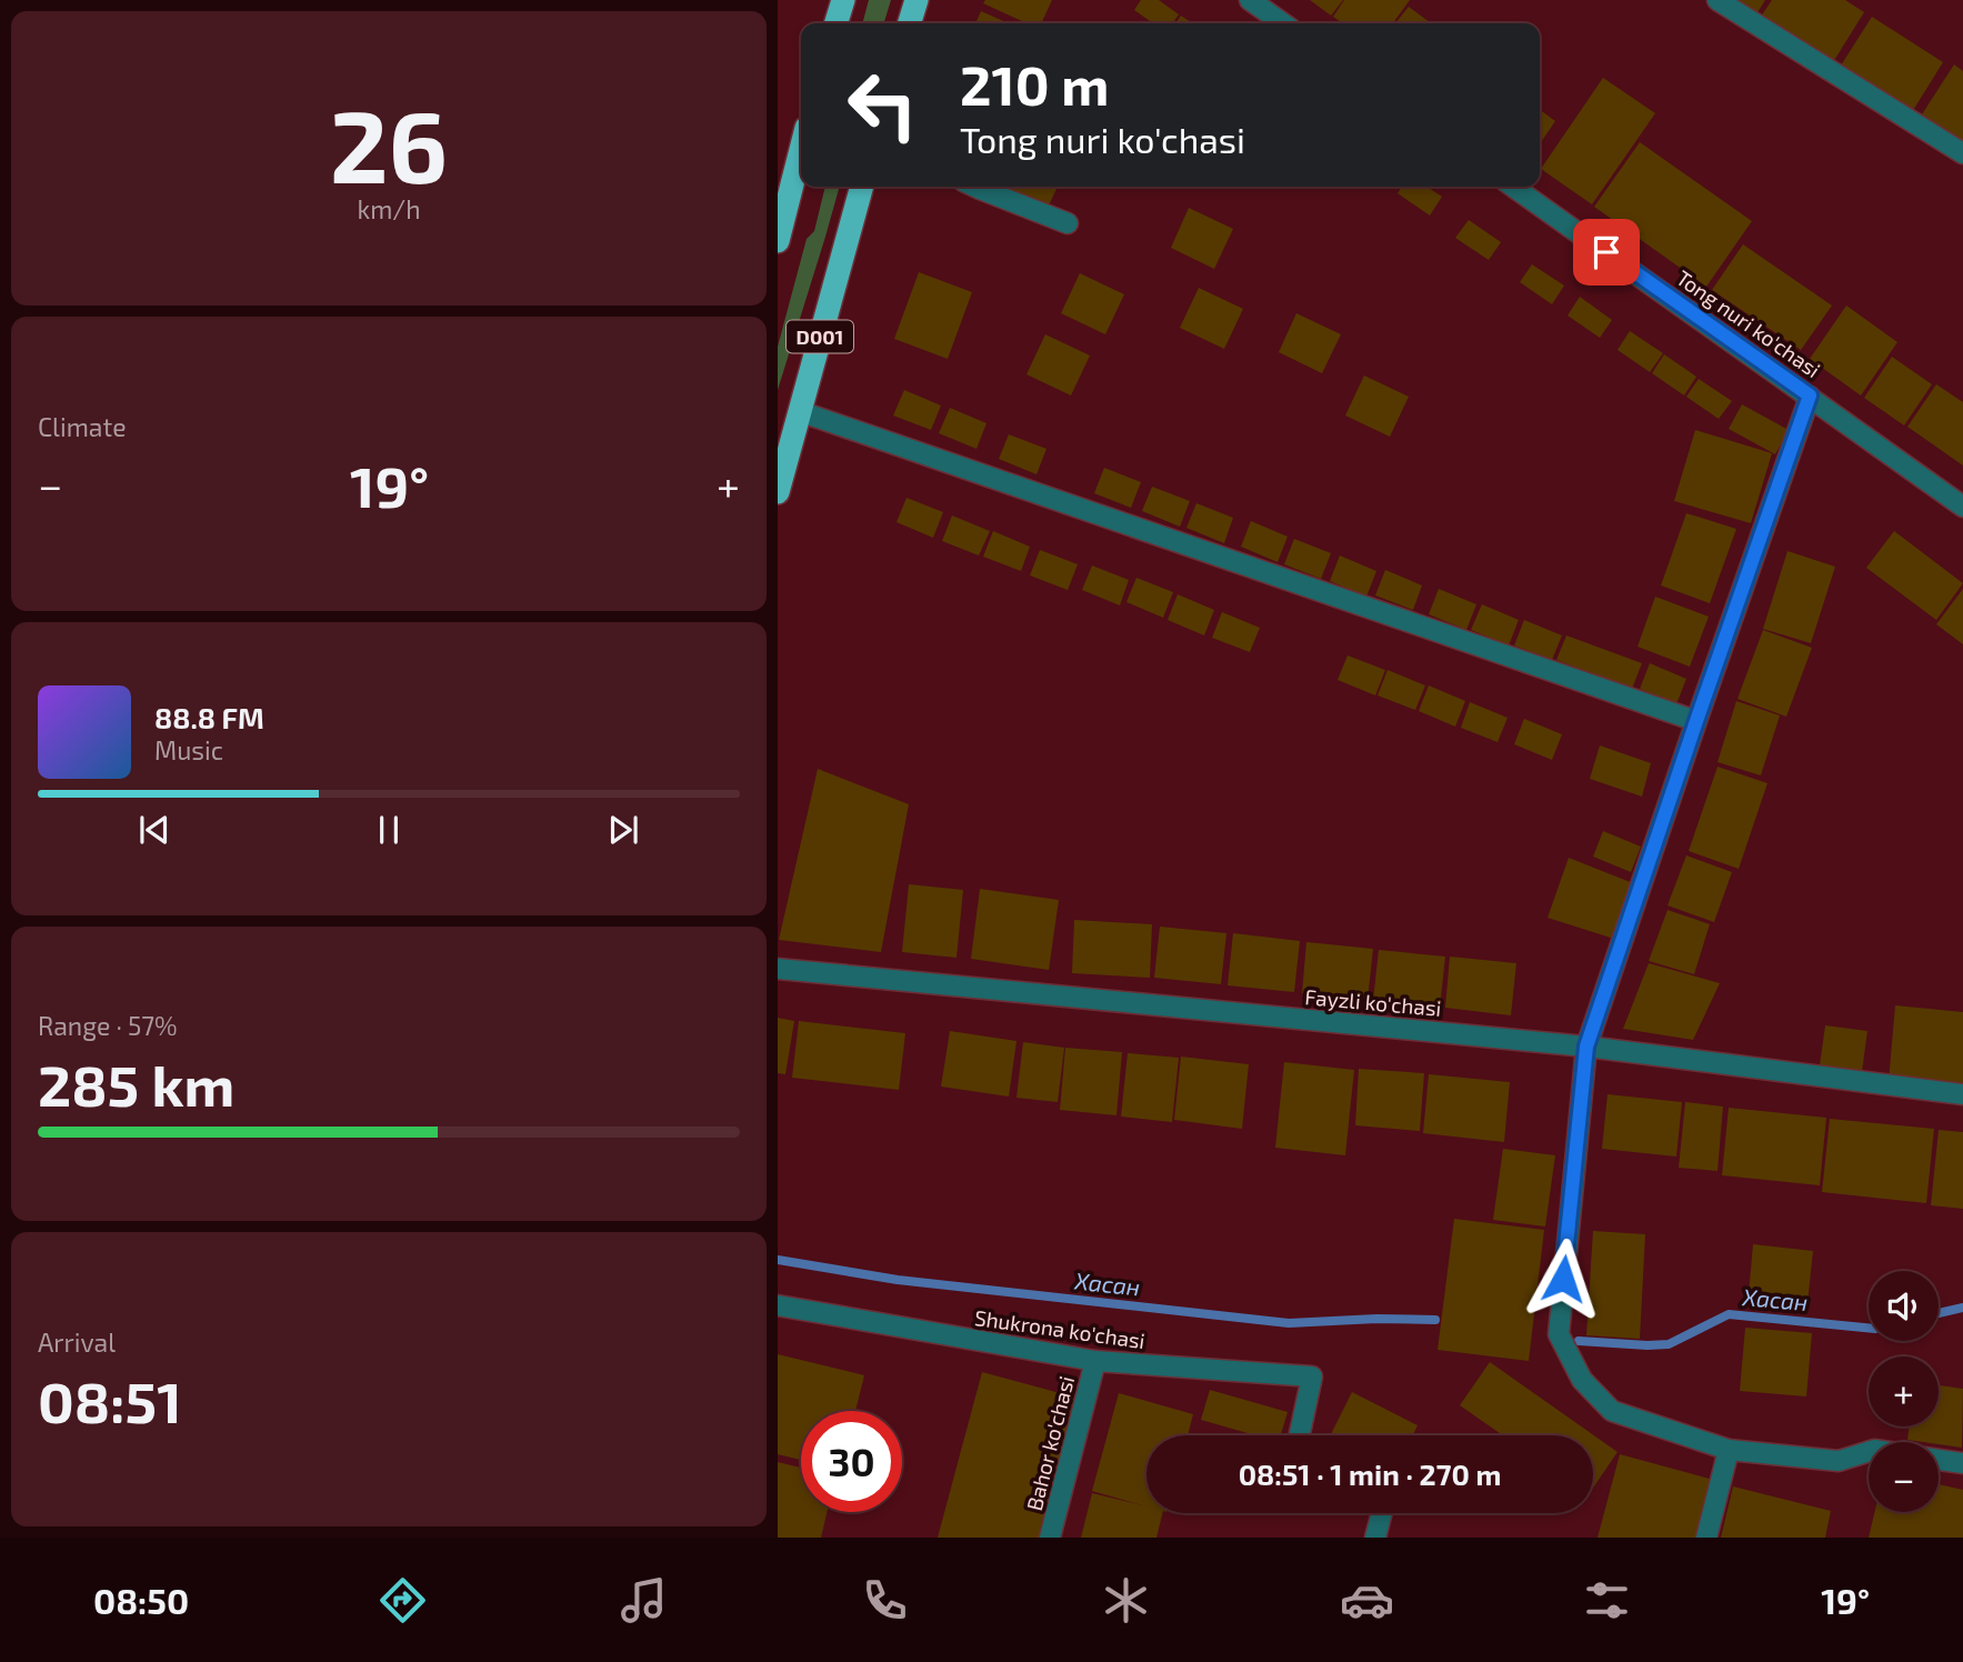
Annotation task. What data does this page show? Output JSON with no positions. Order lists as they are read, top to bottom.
{
  "streets": {
    "highway": ["D001"],
    "street": [
      "Tong nuri ko'chasi",
      "Fayzli ko'chasi",
      "Shukrona ko'chasi",
      "Bahor ko'chasi"
    ]
  },
  "crossings": [
    ["Shukrona ko'chasi", "Bahor ko'chasi"]
  ],
  "water": ["Хасан"],
  "page": {
    "tile": [
      ["26", "km/h"],
      "Climate",
      ["Range · 57%", "285 km"],
      ["Arrival", "08:51"]
    ],
    "turn": ["210 m", "Tong nuri ko'chasi"],
    "heat": ["−", "19°", "+"],
    "song": ["88.8 FM", "Music"],
    "map_buttons": ["+", "−"],
    "limit": "30",
    "trip": "08:51 · 1 min · 270 m",
    "tabs": ["08:50", "19°"]
  }
}
